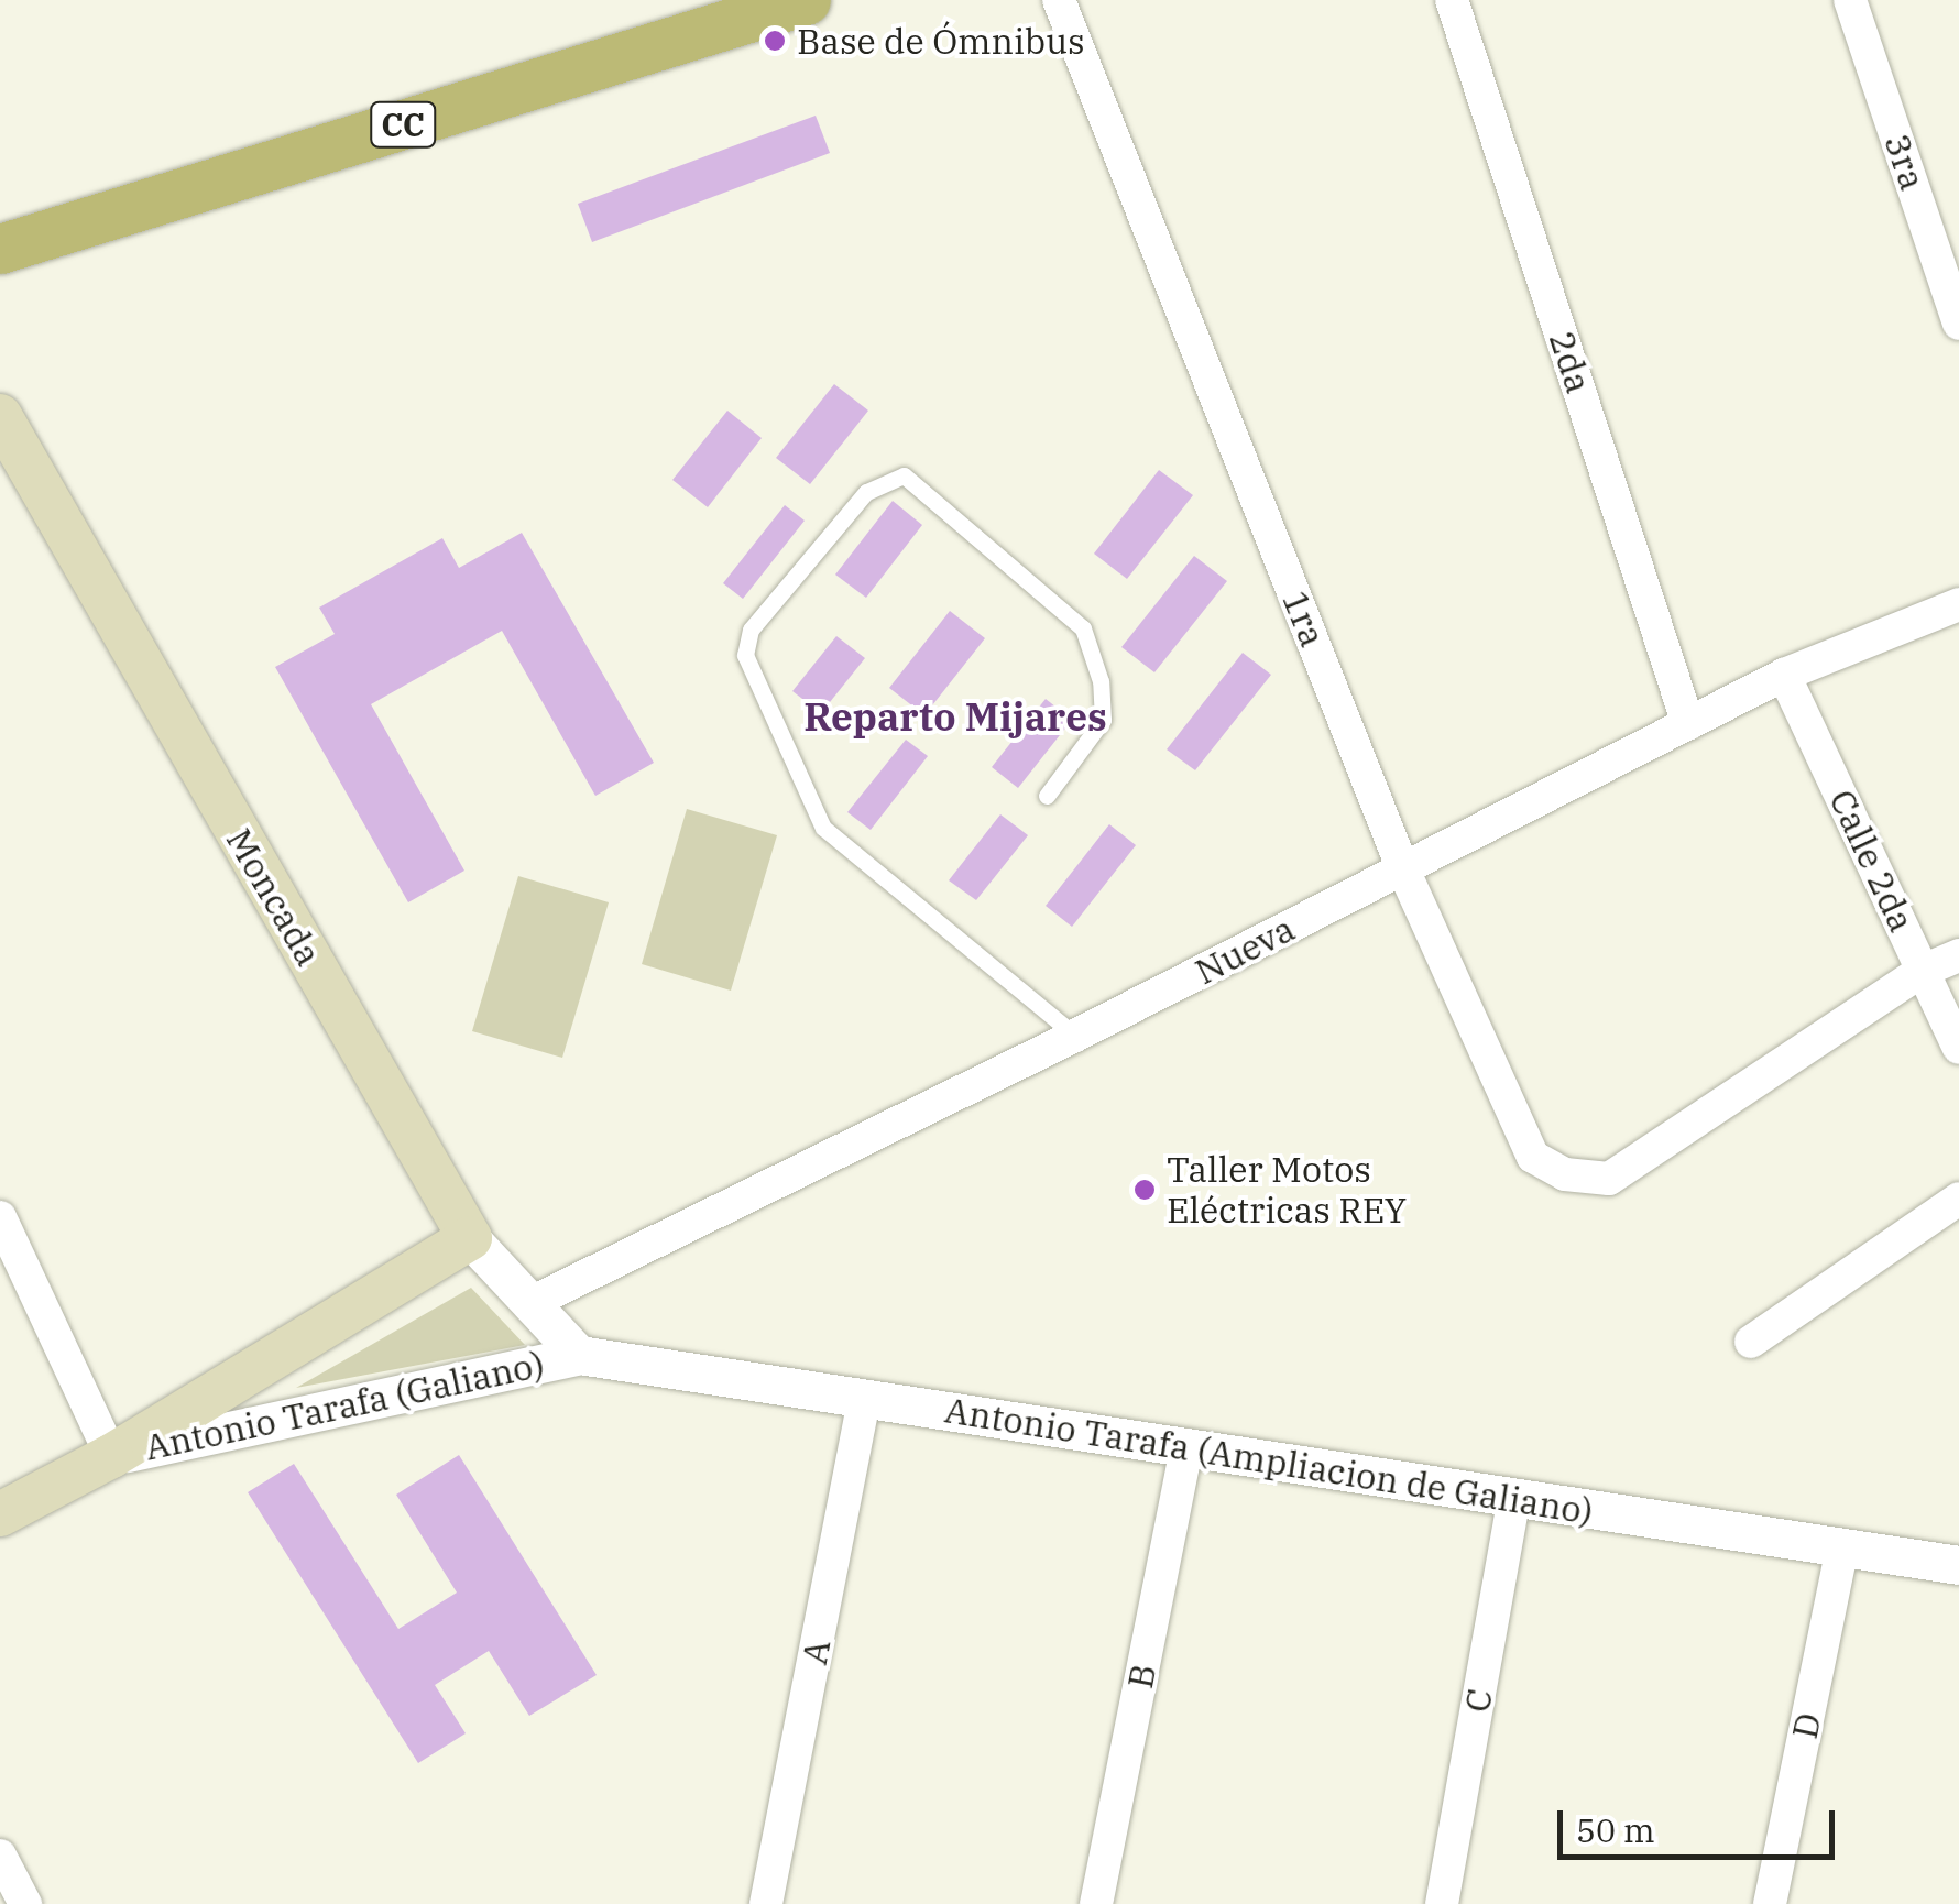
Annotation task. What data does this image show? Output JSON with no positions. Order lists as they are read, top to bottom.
{
  "streets": {
    "main road": ["CC", "Moncada", "Antonio Tarafa (Galiano)"],
    "street": [
      "3ra",
      "2da",
      "1ra",
      "Calle 2da",
      "Nueva",
      "Antonio Tarafa (Ampliacion de Galiano)",
      "A",
      "B",
      "C",
      "D"
    ]
  },
  "crossings": [
    ["2da", "Nueva"],
    ["1ra", "Calle 2da"],
    ["1ra", "Nueva"],
    ["Calle 2da", "Nueva"],
    ["Moncada", "Nueva"],
    ["Moncada", "Antonio Tarafa (Galiano)"],
    ["Moncada", "Antonio Tarafa (Ampliacion de Galiano)"],
    ["Antonio Tarafa (Galiano)", "Antonio Tarafa (Ampliacion de Galiano)"],
    ["Antonio Tarafa (Ampliacion de Galiano)", "A"],
    ["Antonio Tarafa (Ampliacion de Galiano)", "B"],
    ["Antonio Tarafa (Ampliacion de Galiano)", "C"],
    ["Antonio Tarafa (Ampliacion de Galiano)", "D"]
  ],
  "districts": ["Reparto Mijares"],
  "places": ["Base de Ómnibus", "Taller Motos Eléctricas REY"],
  "scale_bar": "50 m"
}
